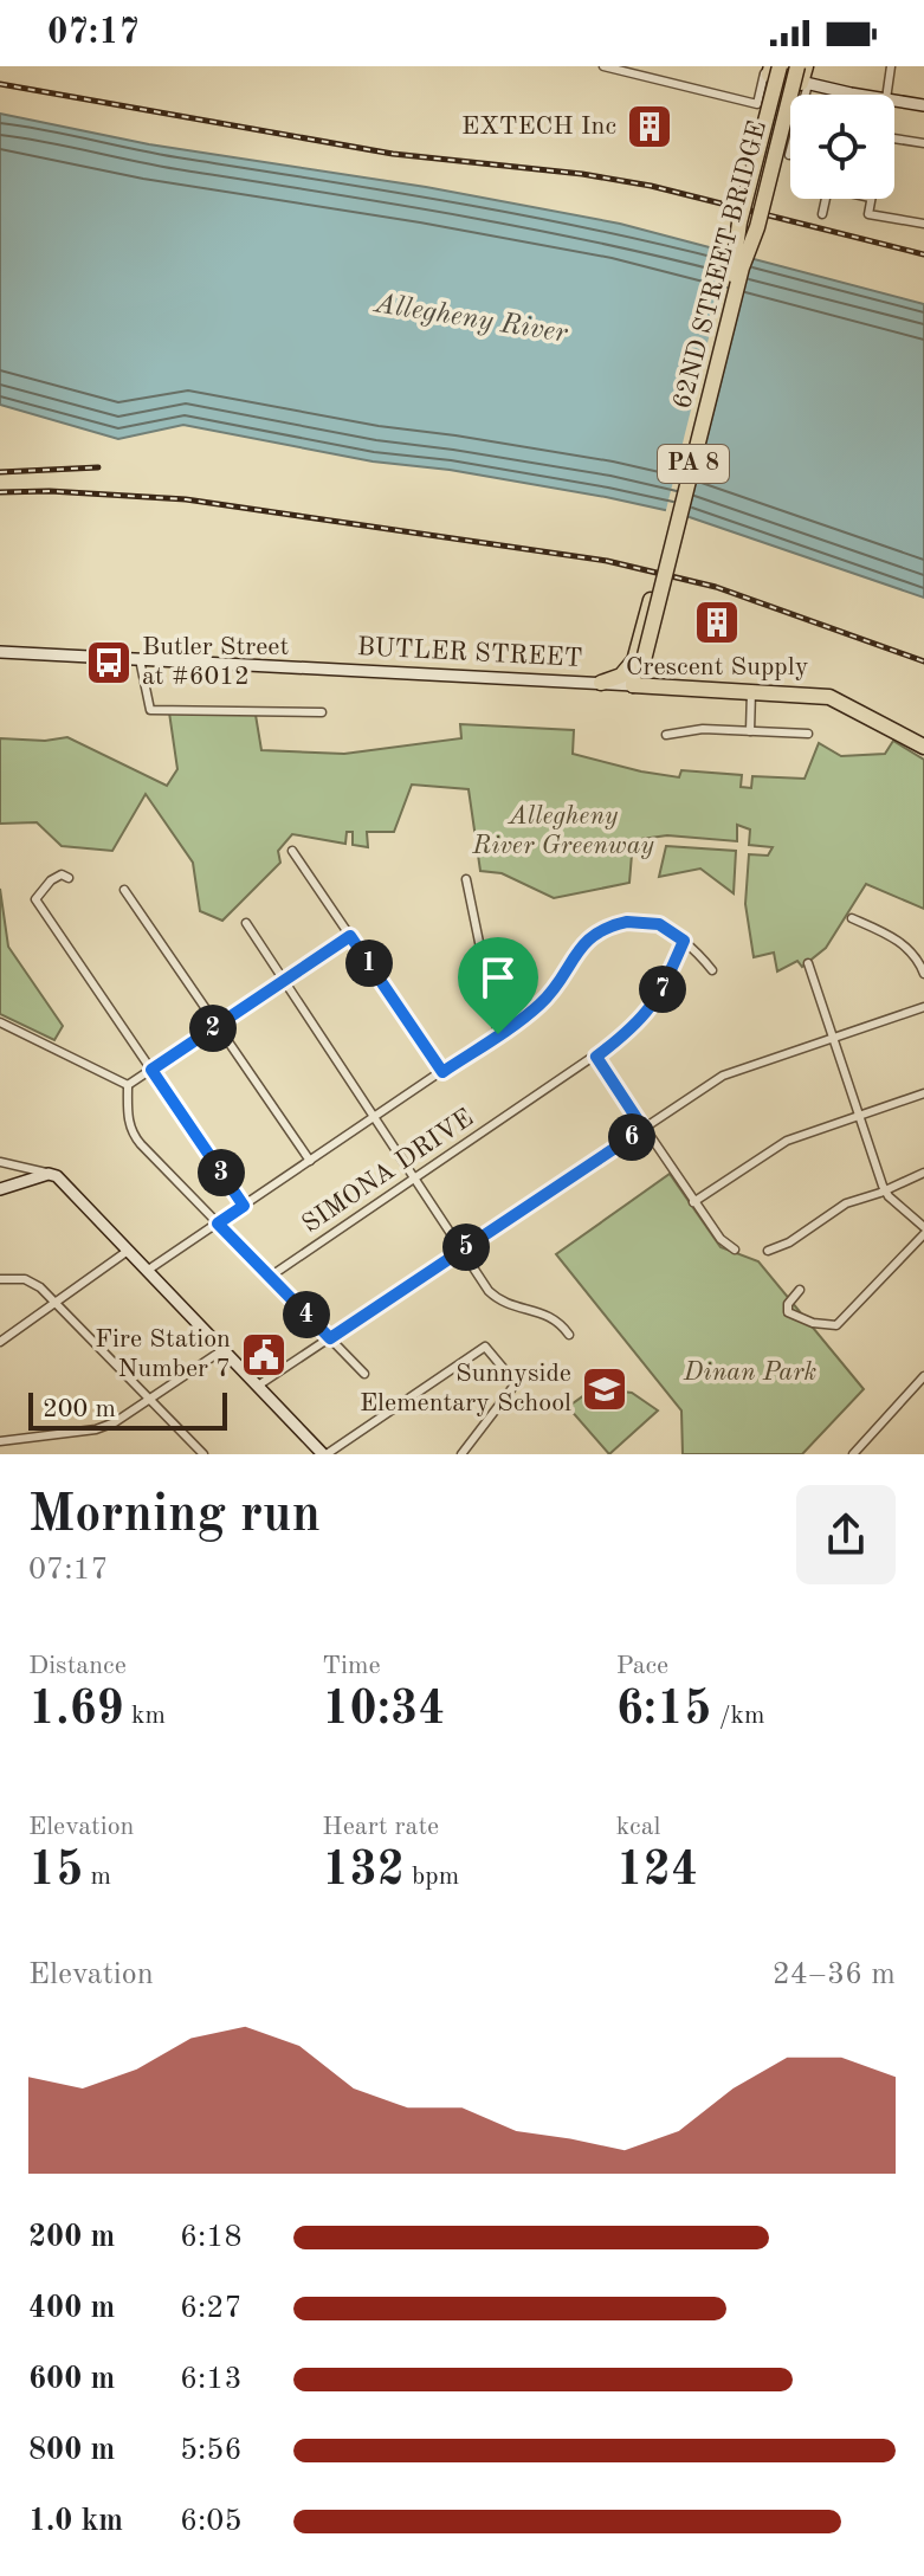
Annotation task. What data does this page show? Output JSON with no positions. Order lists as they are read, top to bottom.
{
  "streets": {
    "highway": ["62ND STREET BRIDGE", "PA 8"],
    "main road": ["BUTLER STREET"],
    "street": ["SIMONA DRIVE"]
  },
  "water": ["Allegheny River"],
  "parks": ["Allegheny River Greenway", "Dinan Park"],
  "places": {
    "building": ["EXTECH Inc", "Crescent Supply"],
    "bus stop": ["Butler Street at #6012"],
    "public building": ["Fire Station Number 7"],
    "school or university": ["Sunnyside Elementary School"]
  },
  "scale_bar": "200 m",
  "page": {
    "status": "07:17",
    "pins": [
      "1",
      "7",
      "2",
      "6",
      "3",
      "5",
      "4"
    ],
    "scale": "200 m",
    "heading": ["Morning run", "07:17"],
    "stats": [
      ["Distance", "1.69 km"],
      ["Time", "10:34"],
      ["Pace", "6:15 /km"],
      ["Elevation", "15 m"],
      ["Heart rate", "132 bpm"],
      ["kcal", "124"]
    ],
    "chart": ["Elevation", "24–36 m"],
    "list": [
      {
        "name": "200 m",
        "note": "6:18"
      },
      {
        "name": "400 m",
        "note": "6:27"
      },
      {
        "name": "600 m",
        "note": "6:13"
      },
      {
        "name": "800 m",
        "note": "5:56"
      },
      {
        "name": "1.0 km",
        "note": "6:05"
      }
    ]
  }
}
